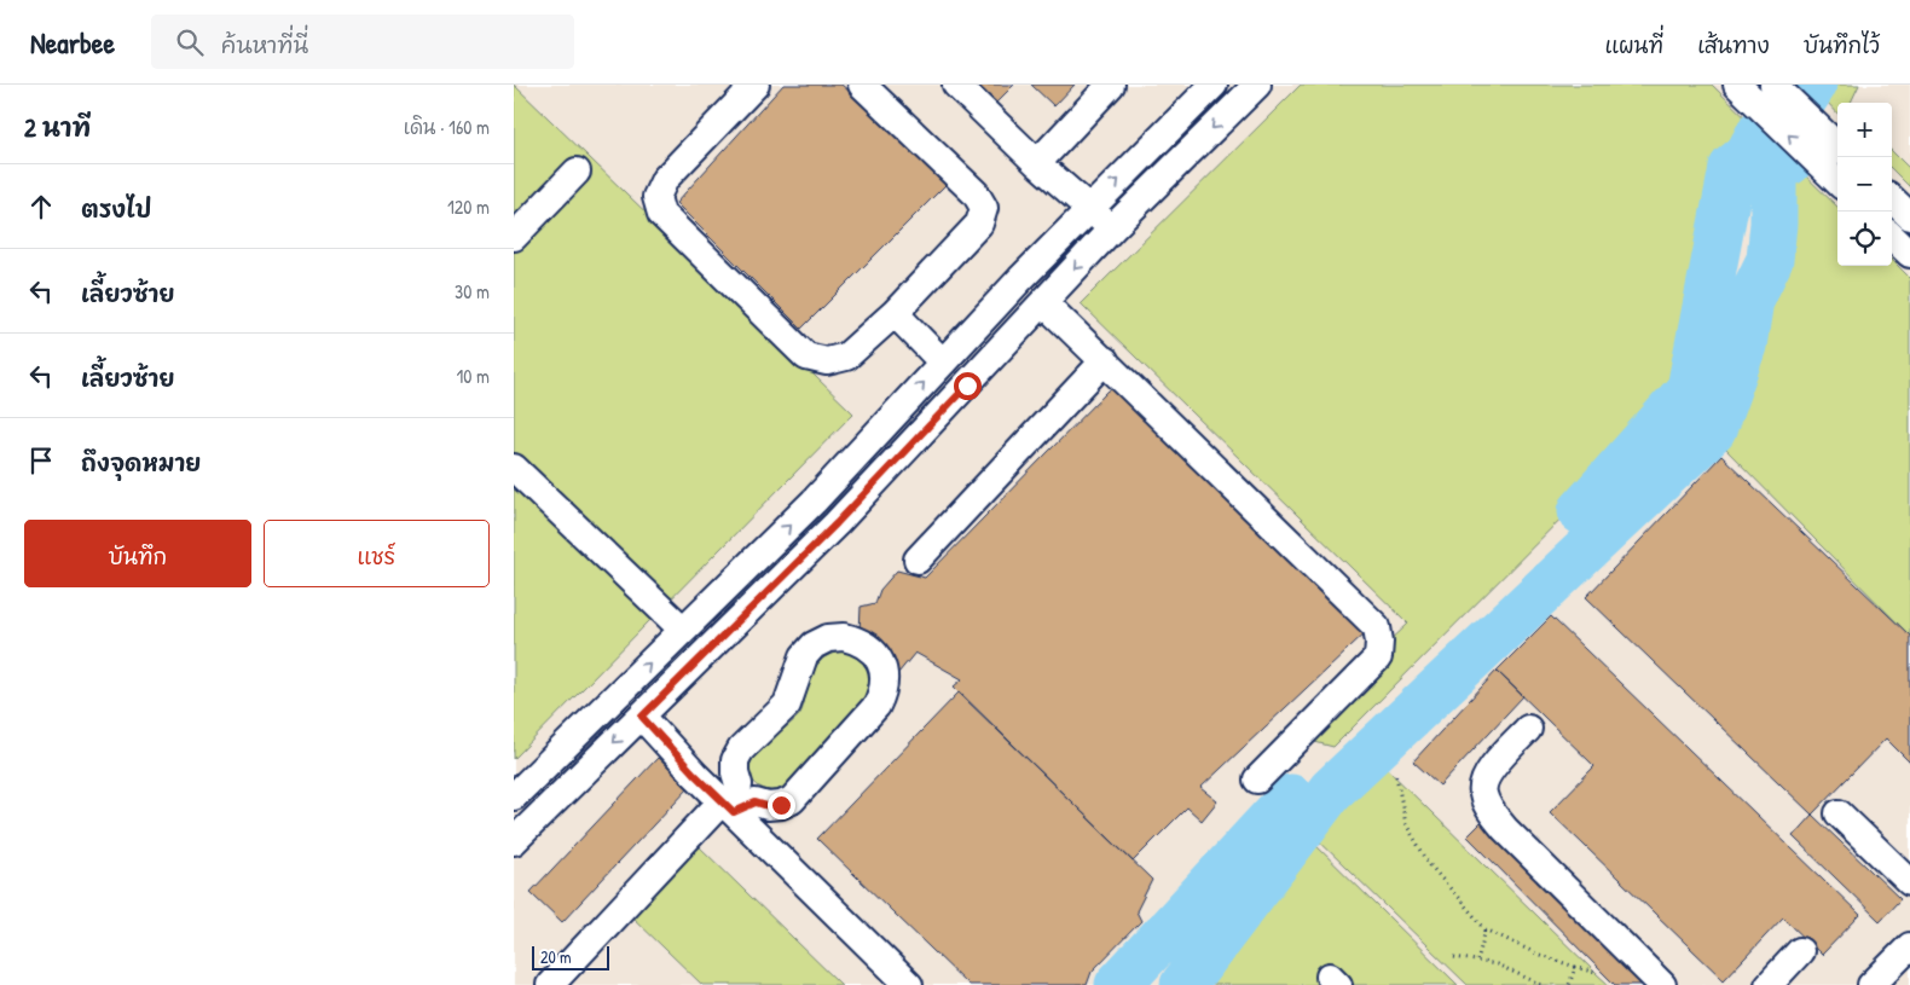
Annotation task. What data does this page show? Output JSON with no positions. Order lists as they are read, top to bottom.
{
  "scale_bar": "20 m",
  "page": {
    "header": "Nearbee",
    "search": "ค้นหาที่นี่",
    "nav": ["แผนที่", "เส้นทาง", "บันทึกไว้"],
    "heading": ["2 นาที", "เดิน · 160 m"],
    "map_buttons": ["+", "−"],
    "list": [
      ["ตรงไป", "120 m"],
      ["เลี้ยวซ้าย", "30 m"],
      ["เลี้ยวซ้าย", "10 m"],
      "ถึงจุดหมาย"
    ],
    "buttons": ["บันทึก", "แชร์"],
    "scale": "20 m"
  }
}
